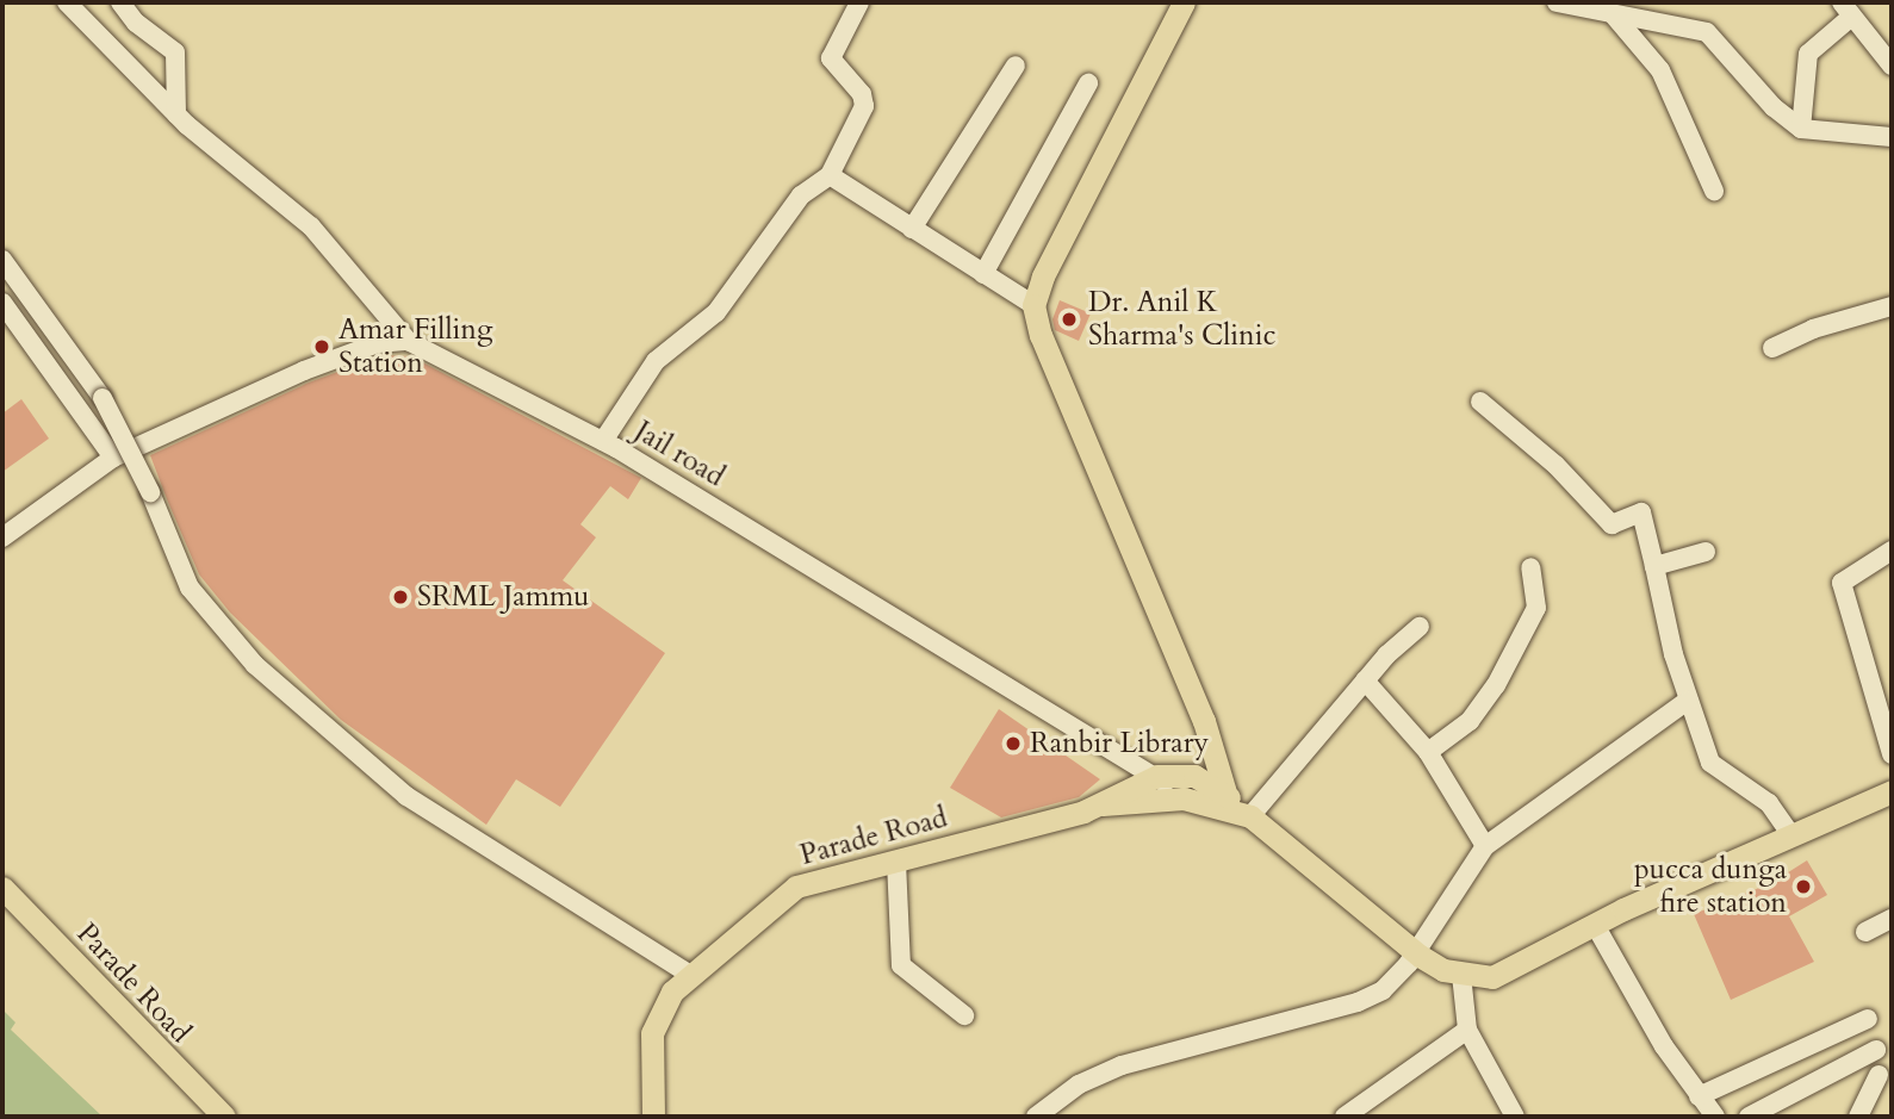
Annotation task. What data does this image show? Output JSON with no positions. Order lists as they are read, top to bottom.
{
  "streets": {
    "main road": ["Parade Road"],
    "street": ["Jail road"]
  },
  "places": [
    "Dr. Anil K Sharma's Clinic",
    "Amar Filling Station",
    "SRML Jammu",
    "Ranbir Library",
    "pucca dunga fire station"
  ]
}
